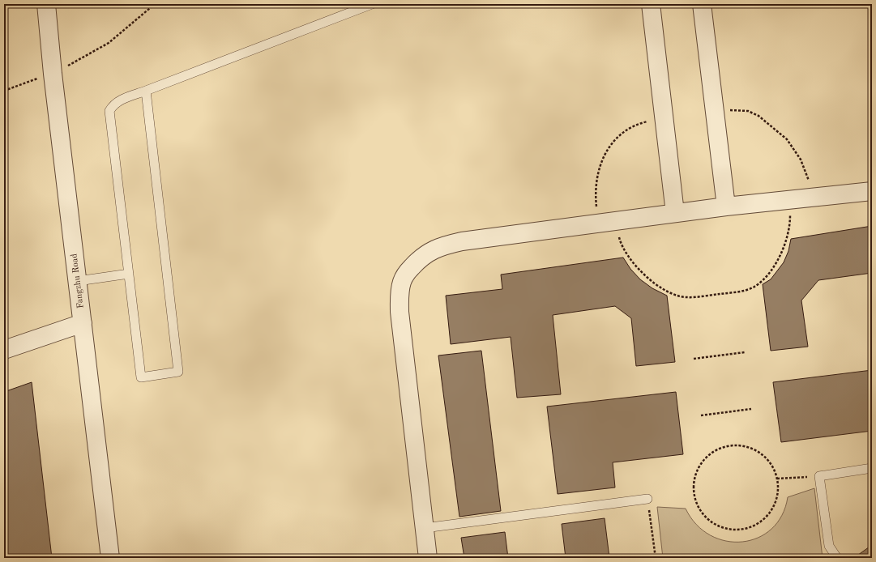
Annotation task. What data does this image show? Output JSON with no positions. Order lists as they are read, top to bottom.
{
  "streets": {
    "street": ["Fangzhu Road"]
  }
}
